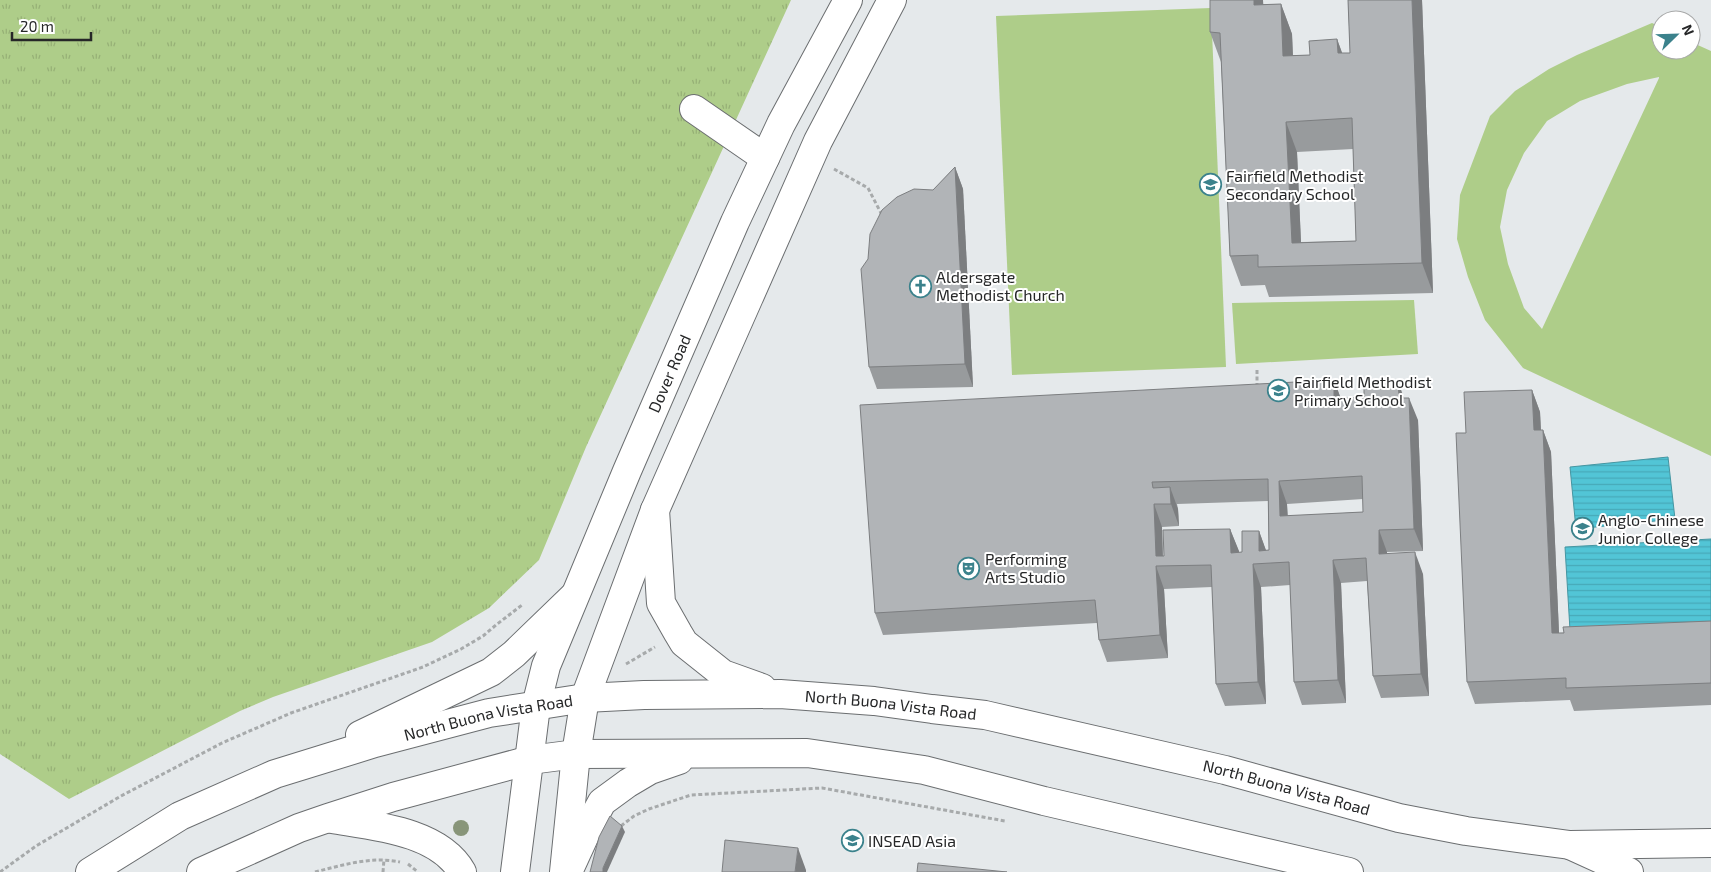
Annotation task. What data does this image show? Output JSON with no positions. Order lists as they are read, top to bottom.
{
  "streets": {
    "main road": ["Dover Road", "North Buona Vista Road"]
  },
  "crossings": [
    ["Dover Road", "North Buona Vista Road"]
  ],
  "places": {
    "school or university": [
      "Fairfield Methodist Secondary School",
      "Fairfield Methodist Primary School",
      "Anglo-Chinese Junior College",
      "INSEAD Asia"
    ],
    "church": ["Aldersgate Methodist Church"],
    "theatre": ["Performing Arts Studio"]
  },
  "scale_bar": "20 m",
  "north": "top right"
}
